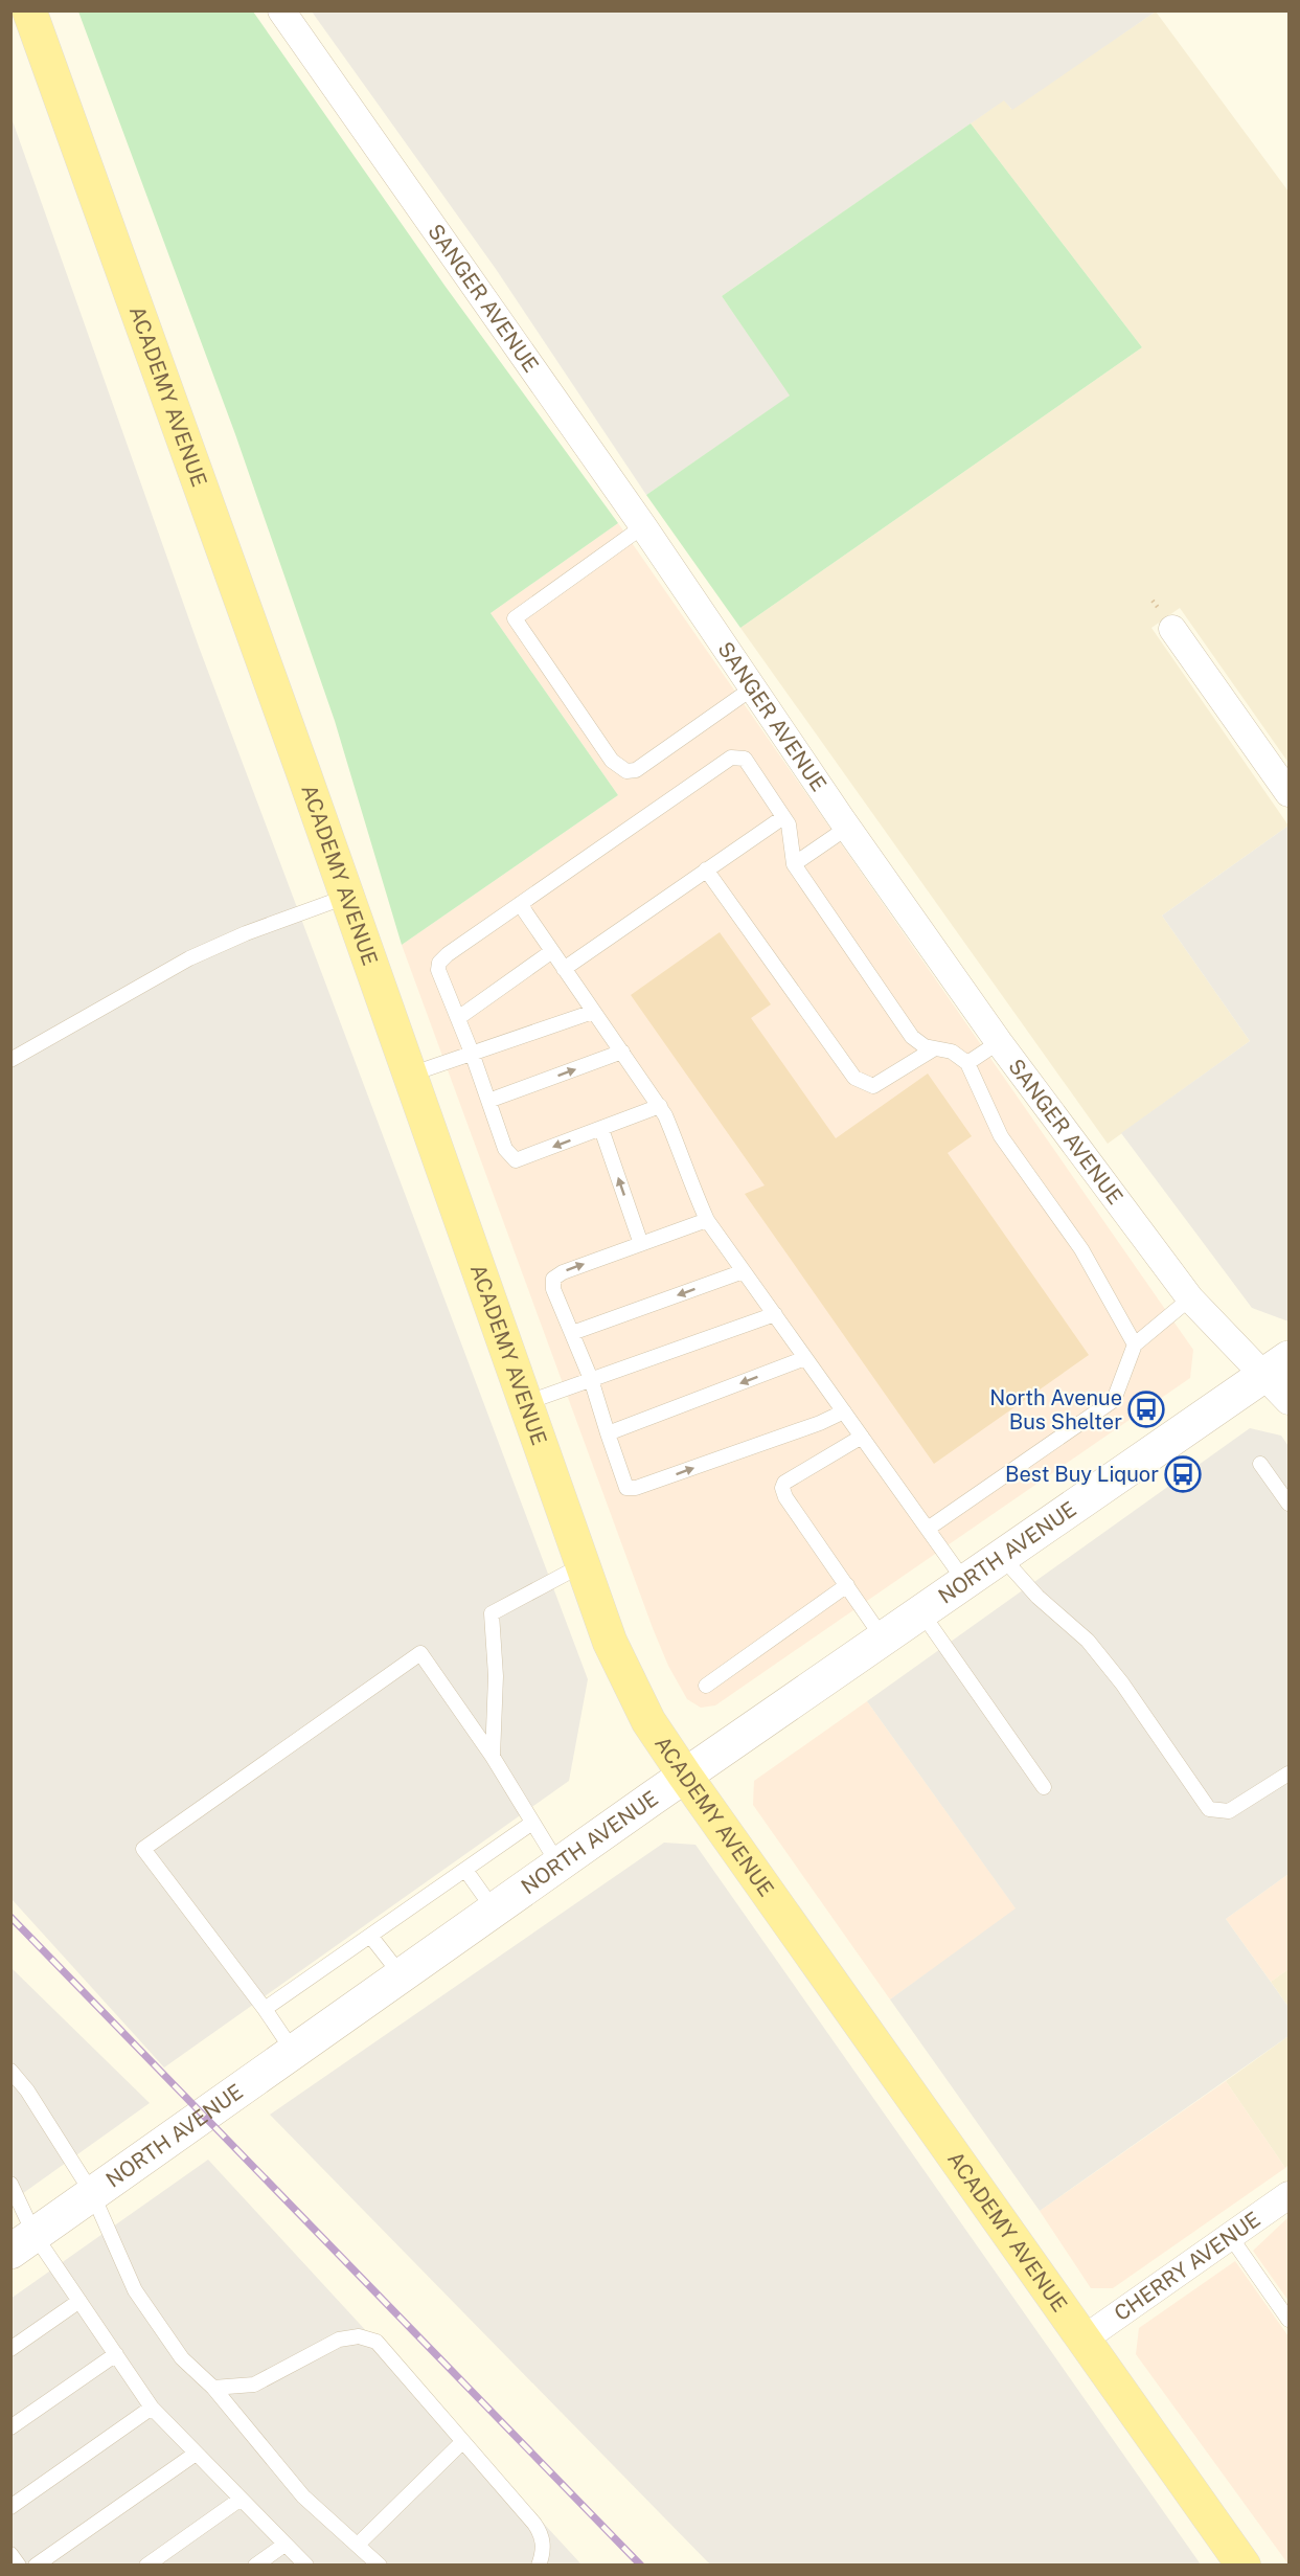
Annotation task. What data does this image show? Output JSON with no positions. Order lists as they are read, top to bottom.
{
  "streets": {
    "main road": ["ACADEMY AVENUE"],
    "street": ["SANGER AVENUE", "NORTH AVENUE", "CHERRY AVENUE"]
  },
  "crossings": [
    ["SANGER AVENUE", "NORTH AVENUE"],
    ["ACADEMY AVENUE", "NORTH AVENUE"],
    ["ACADEMY AVENUE", "CHERRY AVENUE"]
  ],
  "places": {
    "bus stop": ["North Avenue Bus Shelter", "Best Buy Liquor"]
  }
}
